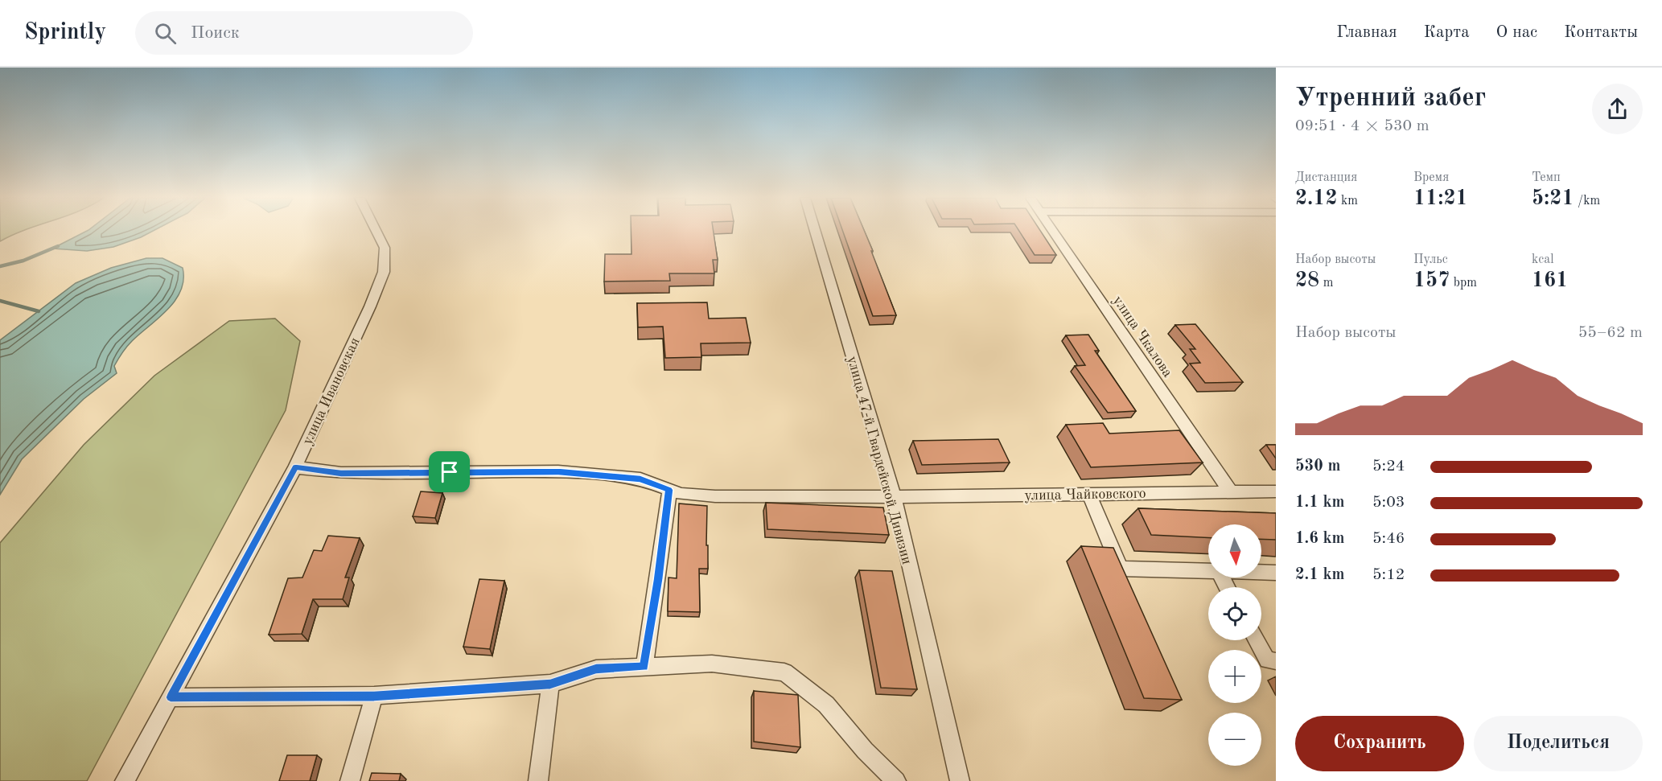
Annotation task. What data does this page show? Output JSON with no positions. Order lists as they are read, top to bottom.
{
  "streets": {
    "street": [
      "улица Чкалова",
      "улица Ивановская",
      "улица 47-й Гвардейской Дивизии",
      "улица Чайковского"
    ]
  },
  "crossings": [
    ["улица Чкалова", "улица Чайковского"],
    ["улица Ивановская", "улица Чайковского"],
    ["улица 47-й Гвардейской Дивизии", "улица Чайковского"]
  ],
  "north": "bottom",
  "page": {
    "header": "Sprintly",
    "search": "Поиск",
    "nav": [
      "Главная",
      "Карта",
      "О нас",
      "Контакты"
    ],
    "heading": ["Утренний забег", "09:51 · 4 × 530 m"],
    "stats": [
      ["Дистанция", "2.12 km"],
      ["Время", "11:21"],
      ["Темп", "5:21 /km"],
      ["Набор высоты", "28 m"],
      ["Пульс", "157 bpm"],
      ["kcal", "161"]
    ],
    "chart": ["Набор высоты", "55–62 m"],
    "list": [
      {
        "name": "530 m",
        "note": "5:24"
      },
      {
        "name": "1.1 km",
        "note": "5:03"
      },
      {
        "name": "1.6 km",
        "note": "5:46"
      },
      {
        "name": "2.1 km",
        "note": "5:12"
      }
    ],
    "map_buttons": ["+", "−"],
    "buttons": ["Сохранить", "Поделиться"]
  }
}
